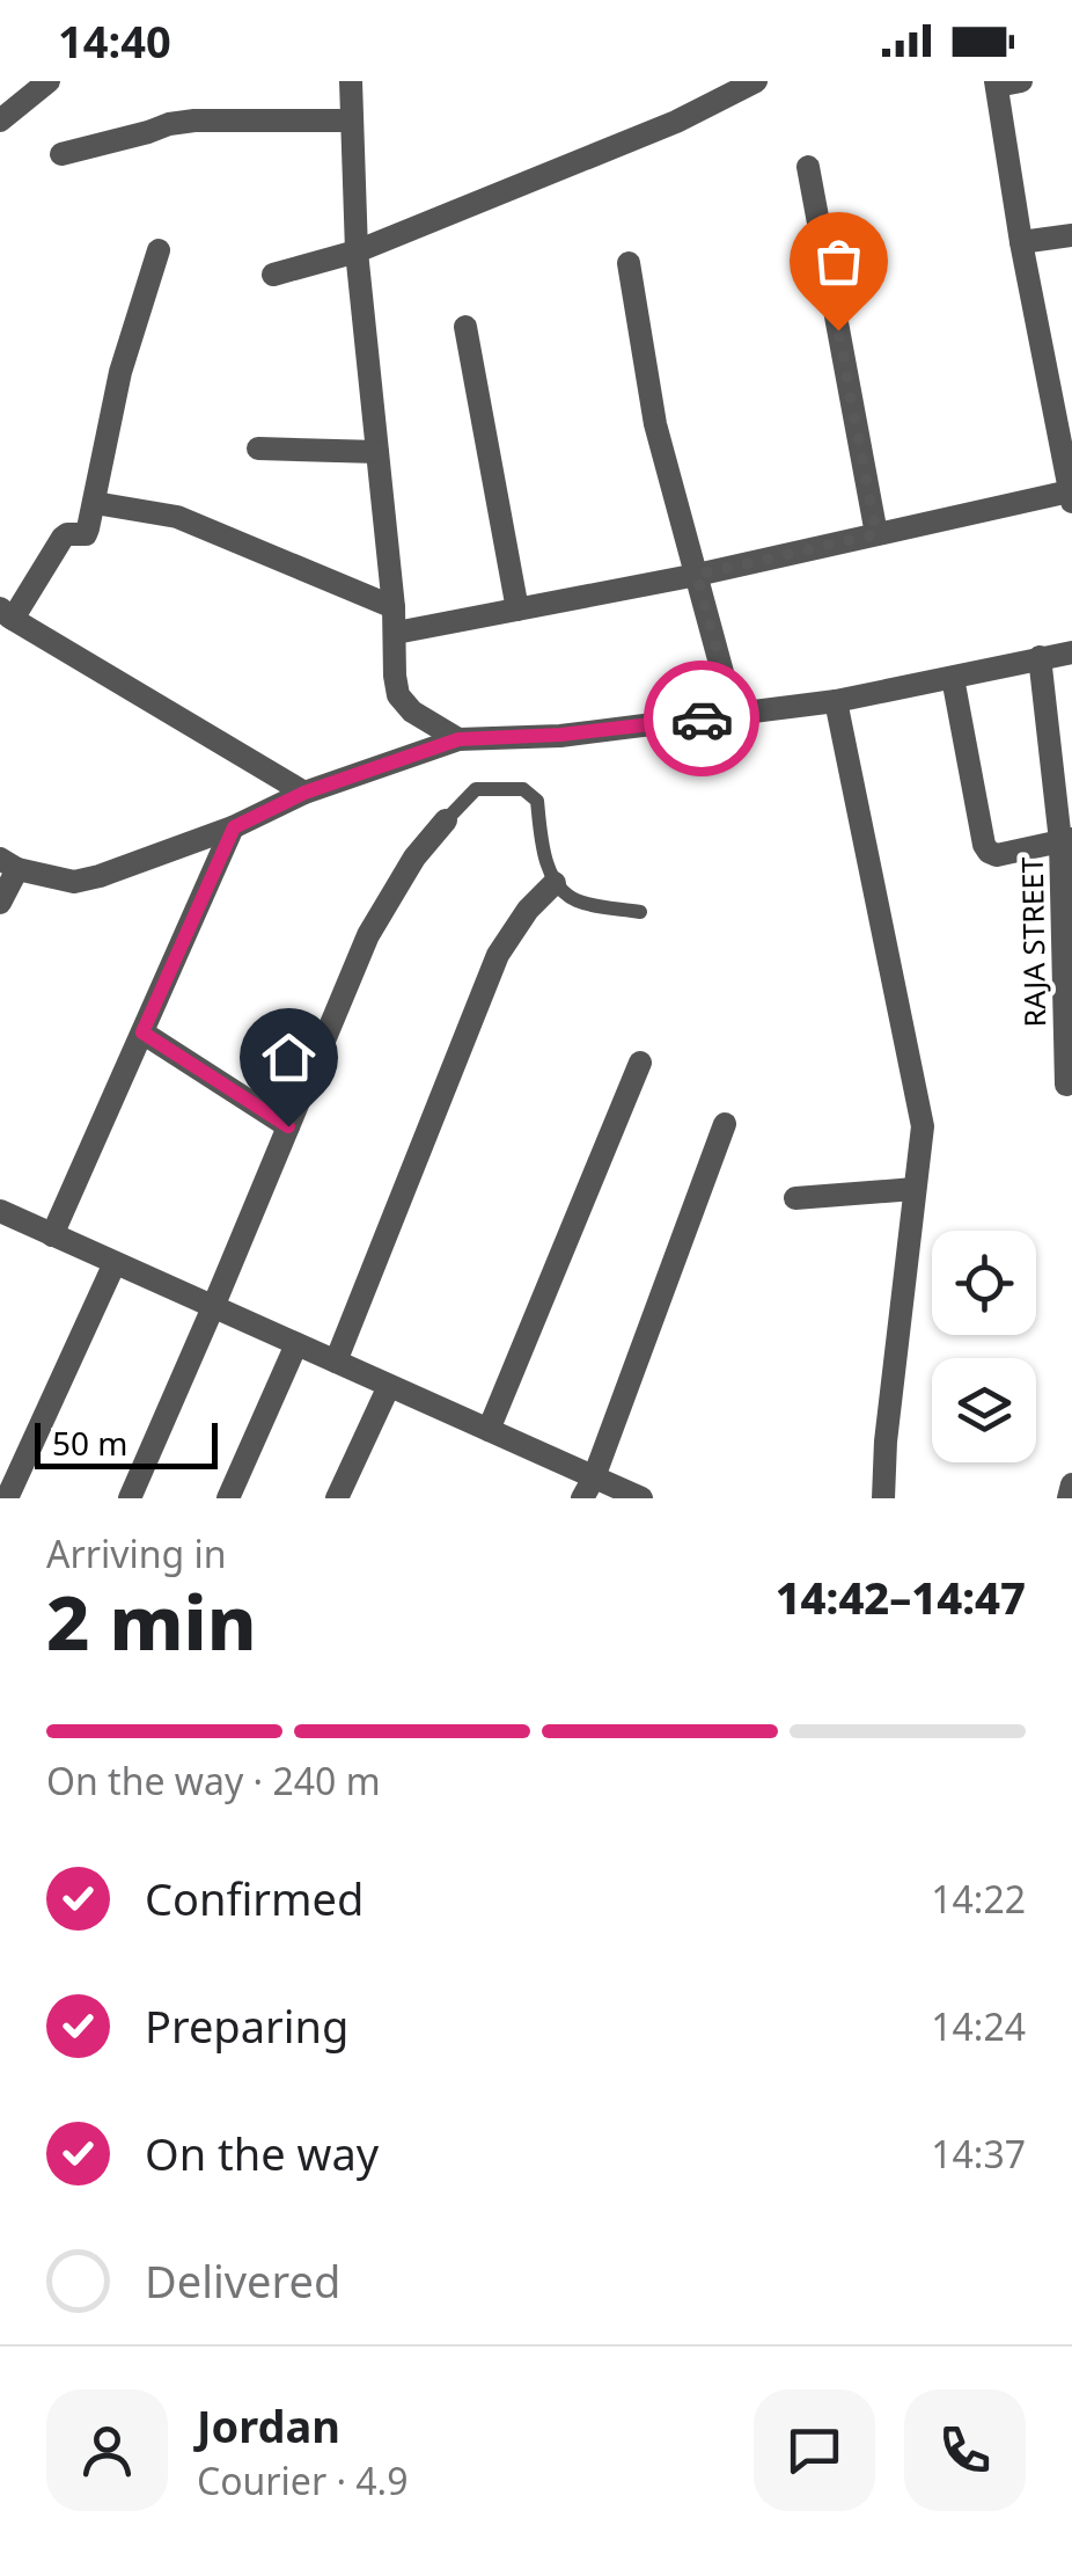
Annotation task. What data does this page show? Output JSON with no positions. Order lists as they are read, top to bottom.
{
  "streets": {
    "street": ["RAJA STREET"]
  },
  "scale_bar": "50 m",
  "page": {
    "status": "14:40",
    "scale": "50 m",
    "heading": ["2 min", "Arriving in", "14:42–14:47"],
    "panel": ["Jordan", "Courier · 4.9"],
    "bar": "On the way · 240 m",
    "list": [
      ["Confirmed", "14:22"],
      ["Preparing", "14:24"],
      ["On the way", "14:37"],
      "Delivered"
    ]
  }
}
